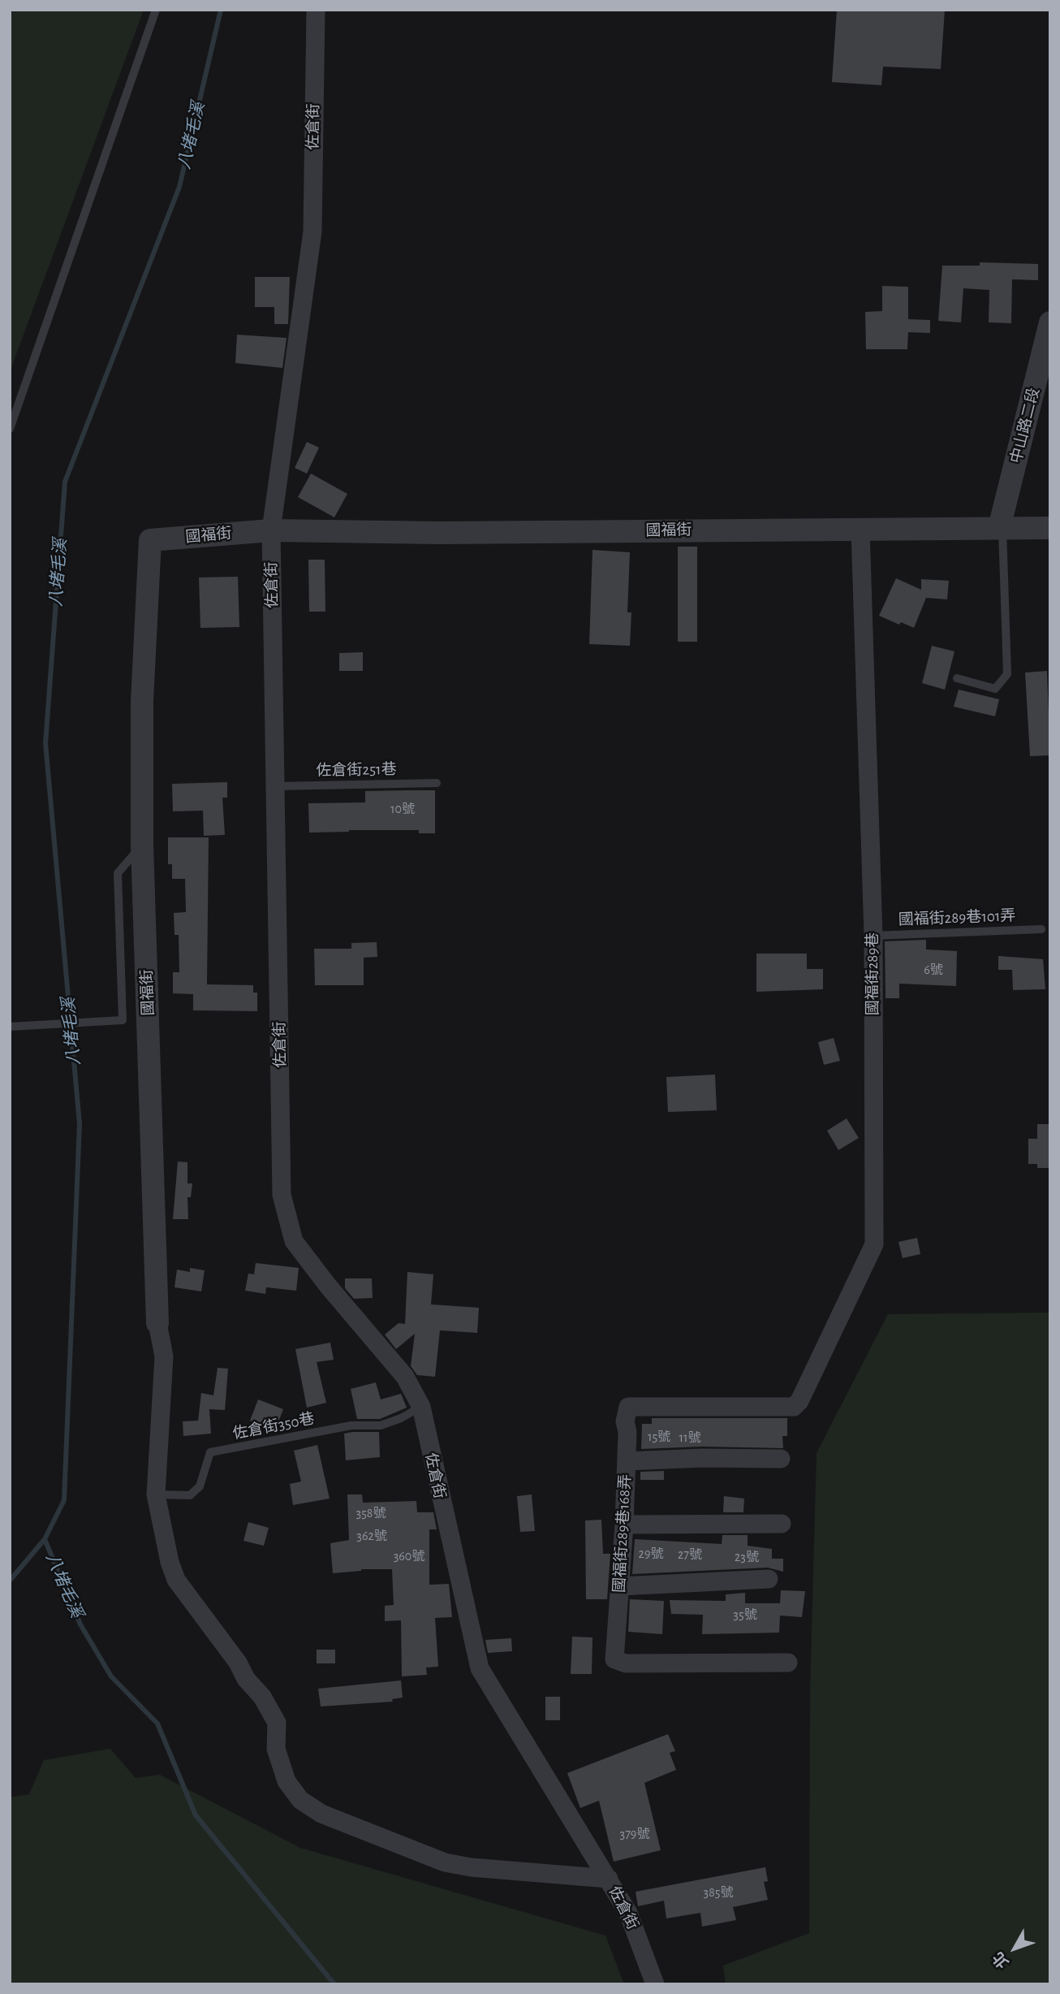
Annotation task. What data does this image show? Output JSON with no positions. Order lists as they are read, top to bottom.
{
  "streets": {
    "street": [
      "佐倉街",
      "中山路二段",
      "國福街",
      "國福街289巷",
      "國福街289巷168弄"
    ],
    "lane": ["佐倉街251巷", "國福街289巷101弄", "佐倉街350巷"]
  },
  "crossings": [
    ["佐倉街", "國福街"],
    ["佐倉街", "佐倉街251巷"],
    ["佐倉街", "佐倉街350巷"],
    ["中山路二段", "國福街"],
    ["國福街", "國福街289巷"],
    ["國福街289巷101弄", "國福街289巷"],
    ["國福街289巷", "國福街289巷168弄"]
  ],
  "water": ["八堵毛溪"],
  "house_numbers": [
    "10號",
    "6號",
    "15號",
    "11號",
    "358號",
    "362號",
    "29號",
    "27號",
    "360號",
    "23號",
    "35號",
    "379號",
    "385號"
  ],
  "north": "bottom left"
}
